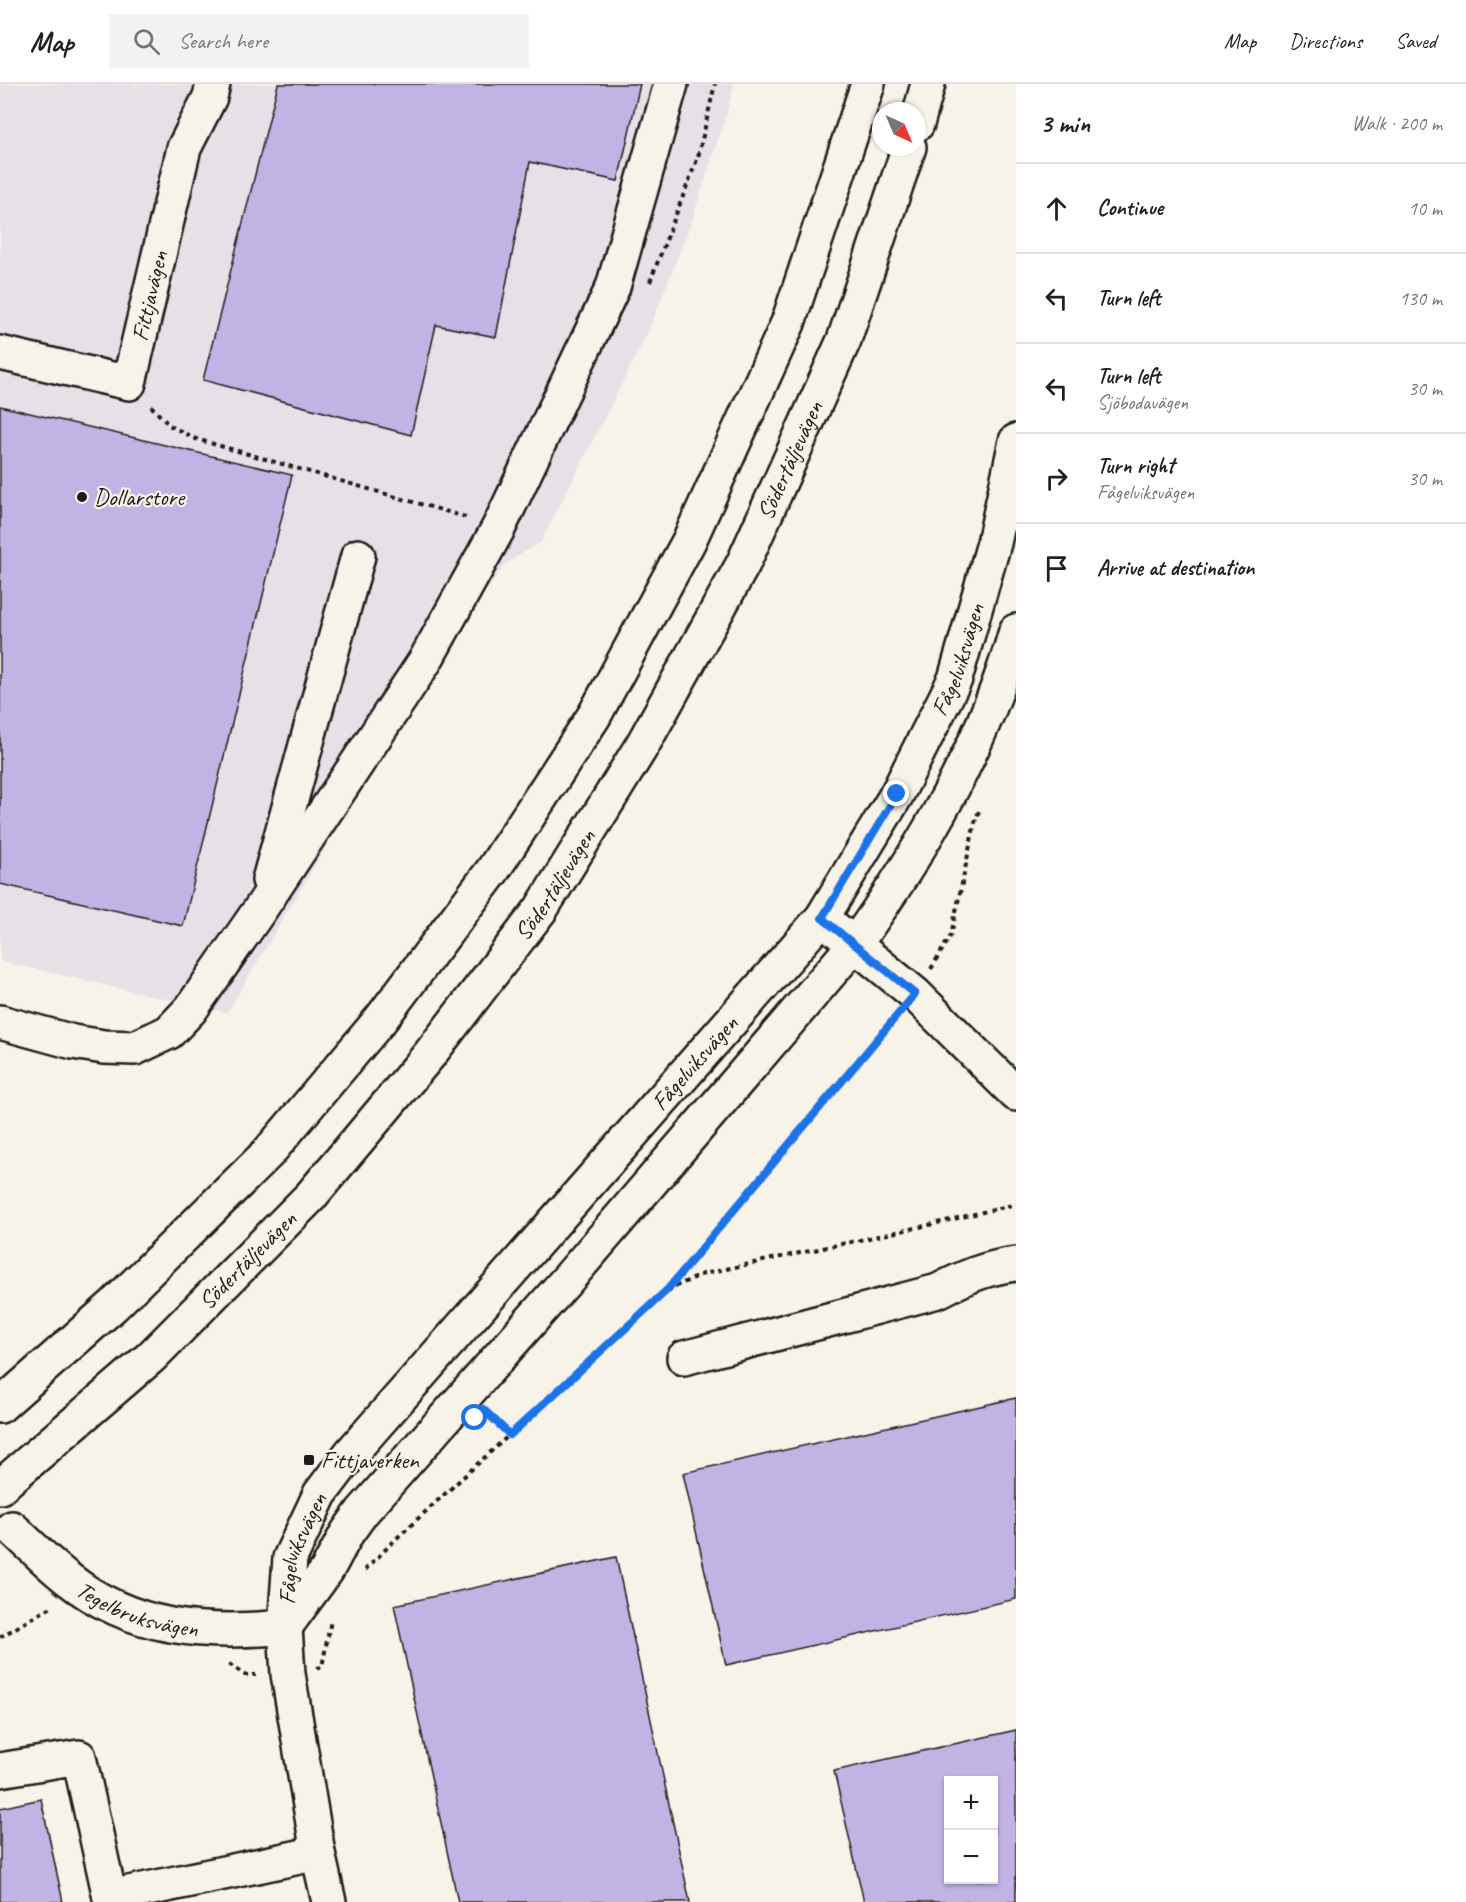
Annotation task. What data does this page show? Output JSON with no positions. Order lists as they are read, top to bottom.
{
  "streets": {
    "main road": [
      "Fittjavägen",
      "Södertäljevägen",
      "Fågelviksvägen",
      "Tegelbruksvägen"
    ]
  },
  "crossings": [
    ["Fågelviksvägen", "Tegelbruksvägen"]
  ],
  "places": {
    "other": ["Dollarstore"],
    "transit": ["Fittjaverken"]
  },
  "north": "bottom right",
  "page": {
    "header": "Map",
    "search": "Search here",
    "nav": ["Map", "Directions", "Saved"],
    "heading": ["3 min", "Walk · 200 m"],
    "list": [
      ["Continue", "10 m"],
      ["Turn left", "130 m"],
      ["Turn left", "Sjöbodavägen", "30 m"],
      ["Turn right", "Fågelviksvägen", "30 m"],
      "Arrive at destination"
    ],
    "map_buttons": ["+", "−"]
  }
}
